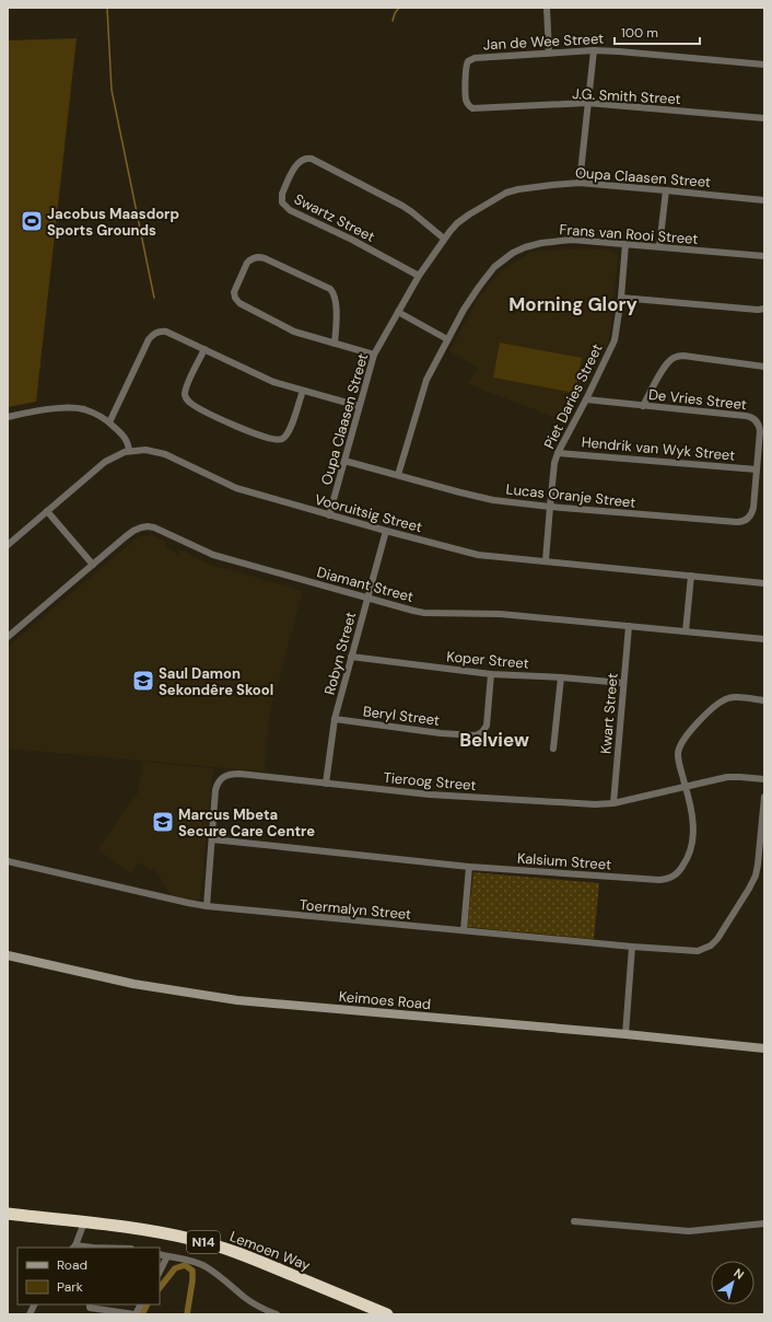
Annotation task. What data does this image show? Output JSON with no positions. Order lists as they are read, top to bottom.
{
  "streets": {
    "highway": ["N14", "Lemoen Way"],
    "street": [
      "Jan de Wee Street",
      "J.G. Smith Street",
      "Oupa Claasen Street",
      "Swartz Street",
      "Frans van Rooi Street",
      "Piet Daries Street",
      "De Vries Street",
      "Hendrik van Wyk Street",
      "Lucas Oranje Street",
      "Vooruitsig Street",
      "Diamant Street",
      "Robyn Street",
      "Koper Street",
      "Kwart Street",
      "Beryl Street",
      "Tieroog Street",
      "Kalsium Street",
      "Toermalyn Street",
      "Keimoes Road"
    ]
  },
  "crossings": [
    ["Jan de Wee Street", "J.G. Smith Street"],
    ["Oupa Claasen Street", "Swartz Street"],
    ["Oupa Claasen Street", "Lucas Oranje Street"],
    ["Oupa Claasen Street", "Vooruitsig Street"],
    ["Frans van Rooi Street", "Piet Daries Street"],
    ["Frans van Rooi Street", "Lucas Oranje Street"],
    ["Piet Daries Street", "De Vries Street"],
    ["Piet Daries Street", "Hendrik van Wyk Street"],
    ["Piet Daries Street", "Lucas Oranje Street"],
    ["Piet Daries Street", "Vooruitsig Street"],
    ["De Vries Street", "Hendrik van Wyk Street"],
    ["De Vries Street", "Lucas Oranje Street"],
    ["Hendrik van Wyk Street", "Lucas Oranje Street"],
    ["Vooruitsig Street", "Robyn Street"],
    ["Diamant Street", "Robyn Street"],
    ["Diamant Street", "Kwart Street"],
    ["Robyn Street", "Koper Street"],
    ["Robyn Street", "Beryl Street"],
    ["Robyn Street", "Tieroog Street"],
    ["Koper Street", "Kwart Street"],
    ["Koper Street", "Beryl Street"],
    ["Kwart Street", "Tieroog Street"],
    ["Tieroog Street", "Kalsium Street"],
    ["Tieroog Street", "Toermalyn Street"]
  ],
  "districts": ["Morning Glory", "Belview"],
  "places": {
    "sports": ["Jacobus Maasdorp Sports Grounds"],
    "school or university": ["Saul Damon Sekondêre Skool", "Marcus Mbeta Secure Care Centre"]
  },
  "legend": ["Road", "Park"],
  "scale_bar": "100 m",
  "north": "top right"
}
